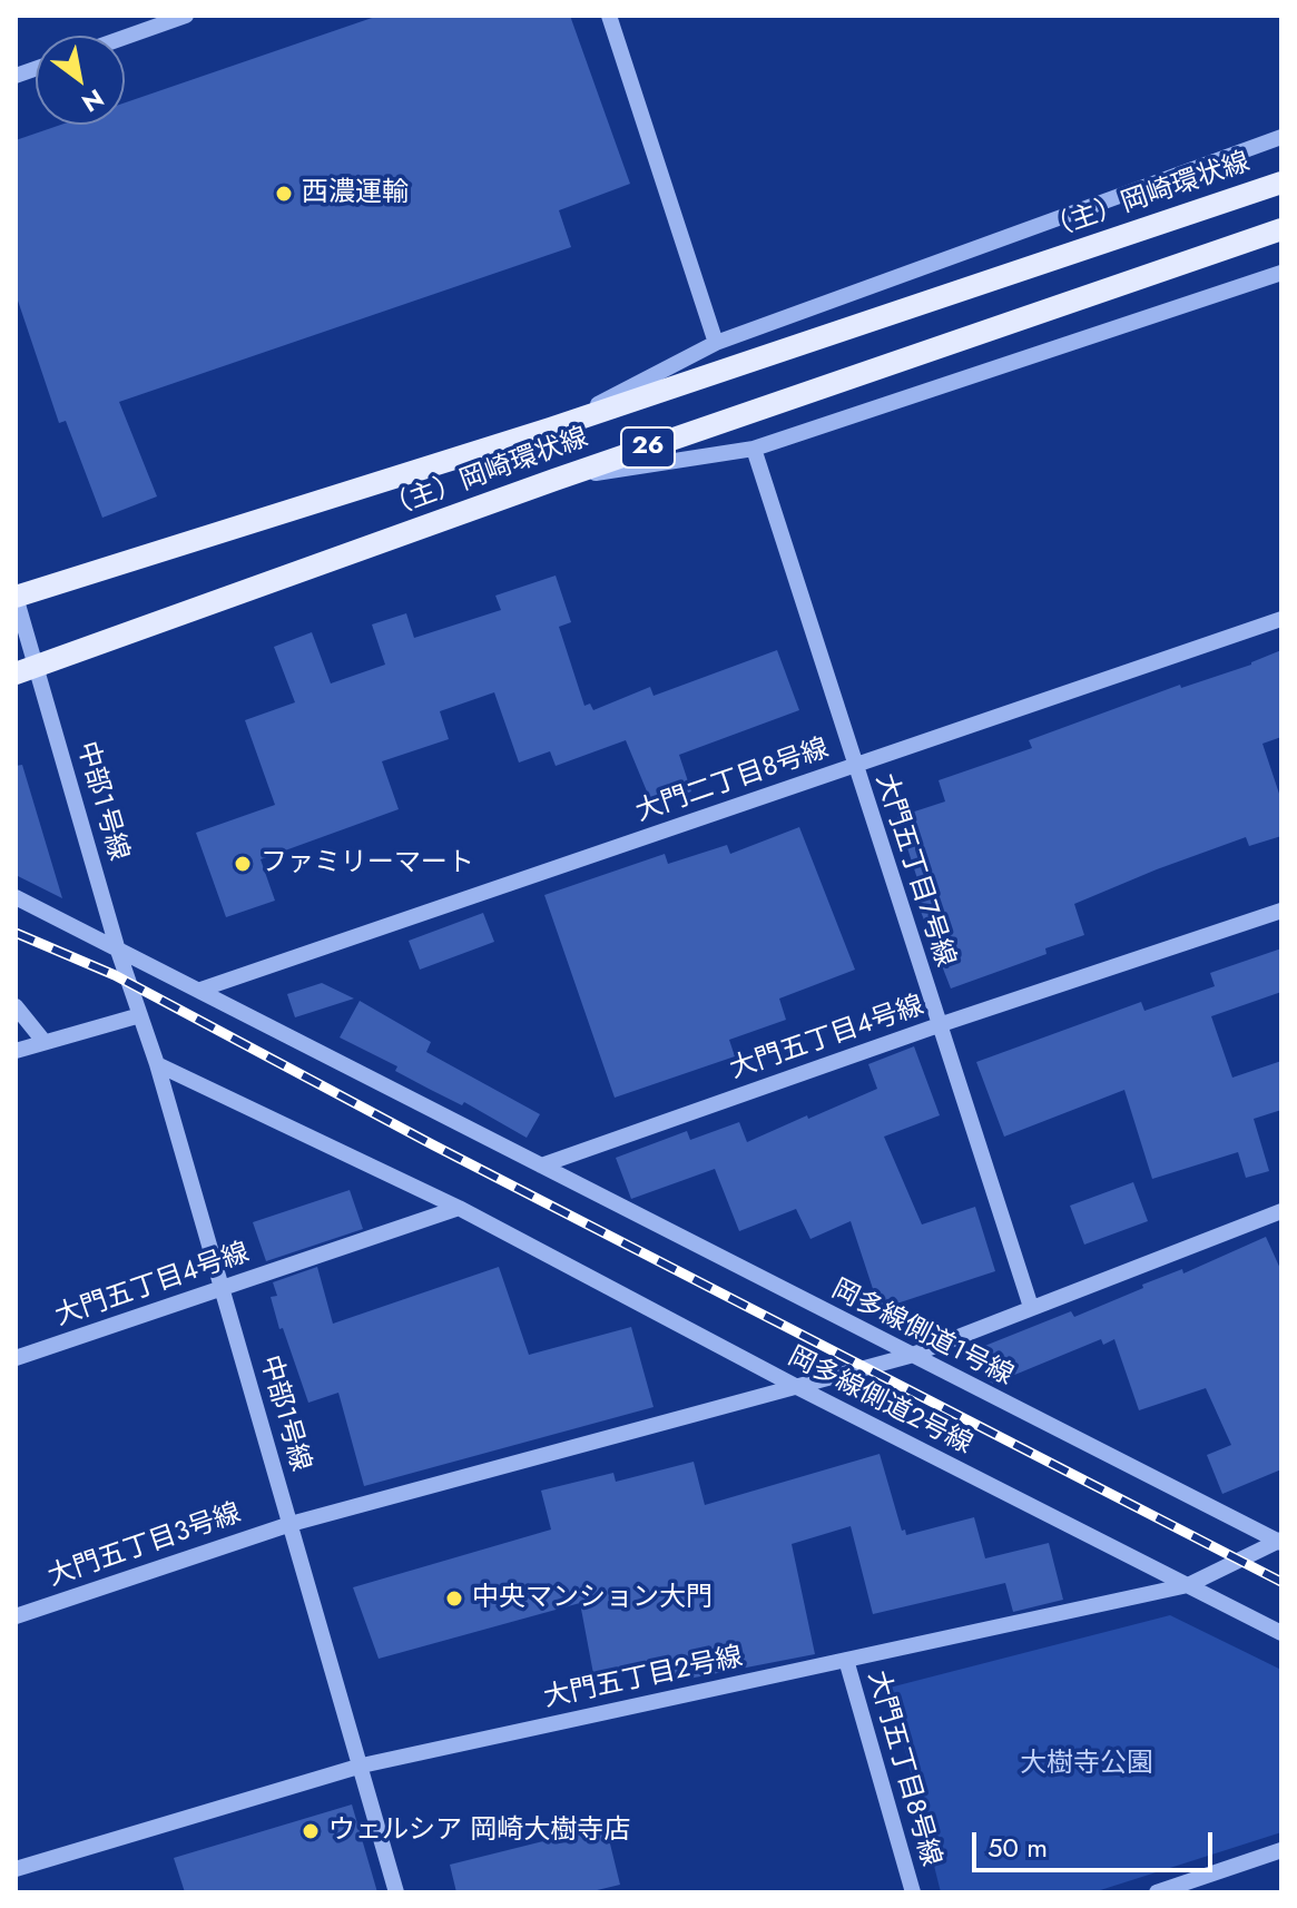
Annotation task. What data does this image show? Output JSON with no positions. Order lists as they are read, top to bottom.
{
  "streets": {
    "main road": ["（主）岡崎環状線", "26"],
    "street": [
      "大門二丁目8号線",
      "中部１号線",
      "大門五丁目7号線",
      "大門五丁目4号線",
      "岡多線側道1号線",
      "岡多線側道2号線",
      "中部1号線",
      "大門五丁目3号線",
      "大門五丁目2号線",
      "大門五丁目8号線"
    ]
  },
  "crossings": [
    ["（主）岡崎環状線", "中部１号線"],
    ["大門二丁目8号線", "大門五丁目7号線"],
    ["大門二丁目8号線", "岡多線側道1号線"],
    ["中部１号線", "岡多線側道1号線"],
    ["中部１号線", "中部1号線"],
    ["大門五丁目7号線", "大門五丁目4号線"],
    ["大門五丁目7号線", "大門五丁目3号線"],
    ["大門五丁目4号線", "岡多線側道1号線"],
    ["大門五丁目4号線", "岡多線側道2号線"],
    ["大門五丁目4号線", "中部1号線"],
    ["岡多線側道1号線", "中部1号線"],
    ["岡多線側道1号線", "大門五丁目3号線"],
    ["岡多線側道1号線", "大門五丁目2号線"],
    ["岡多線側道2号線", "中部1号線"],
    ["岡多線側道2号線", "大門五丁目3号線"],
    ["岡多線側道2号線", "大門五丁目2号線"],
    ["中部1号線", "大門五丁目3号線"],
    ["中部1号線", "大門五丁目2号線"],
    ["大門五丁目2号線", "大門五丁目8号線"]
  ],
  "parks": ["大樹寺公園"],
  "places": [
    "西濃運輸",
    "ファミリーマート",
    "中央マンション大門",
    "ウェルシア 岡崎大樹寺店"
  ],
  "scale_bar": "50 m",
  "north": "bottom right"
}
